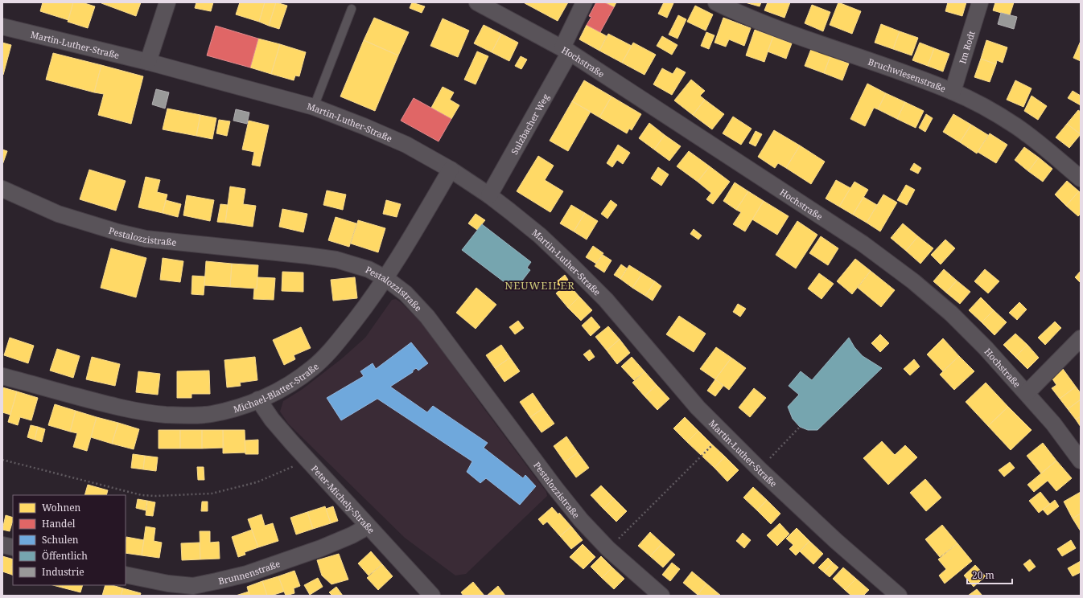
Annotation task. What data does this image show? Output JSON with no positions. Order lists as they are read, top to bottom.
{
  "streets": {
    "street": [
      "Martin-Luther-Straße",
      "Im Rodt",
      "Hochstraße",
      "Bruchwiesenstraße",
      "Sulzbacher Weg",
      "Pestalozzistraße",
      "Michael-Blatter-Straße",
      "Peter-Michely-Straße",
      "Brunnenstraße"
    ]
  },
  "crossings": [
    ["Martin-Luther-Straße", "Sulzbacher Weg"],
    ["Martin-Luther-Straße", "Michael-Blatter-Straße"],
    ["Im Rodt", "Bruchwiesenstraße"],
    ["Hochstraße", "Sulzbacher Weg"],
    ["Pestalozzistraße", "Michael-Blatter-Straße"],
    ["Michael-Blatter-Straße", "Peter-Michely-Straße"],
    ["Peter-Michely-Straße", "Brunnenstraße"]
  ],
  "districts": ["NEUWEILER"],
  "legend": [
    "Wohnen",
    "Handel",
    "Schulen",
    "Öffentlich",
    "Industrie"
  ],
  "scale_bar": "20 m"
}
